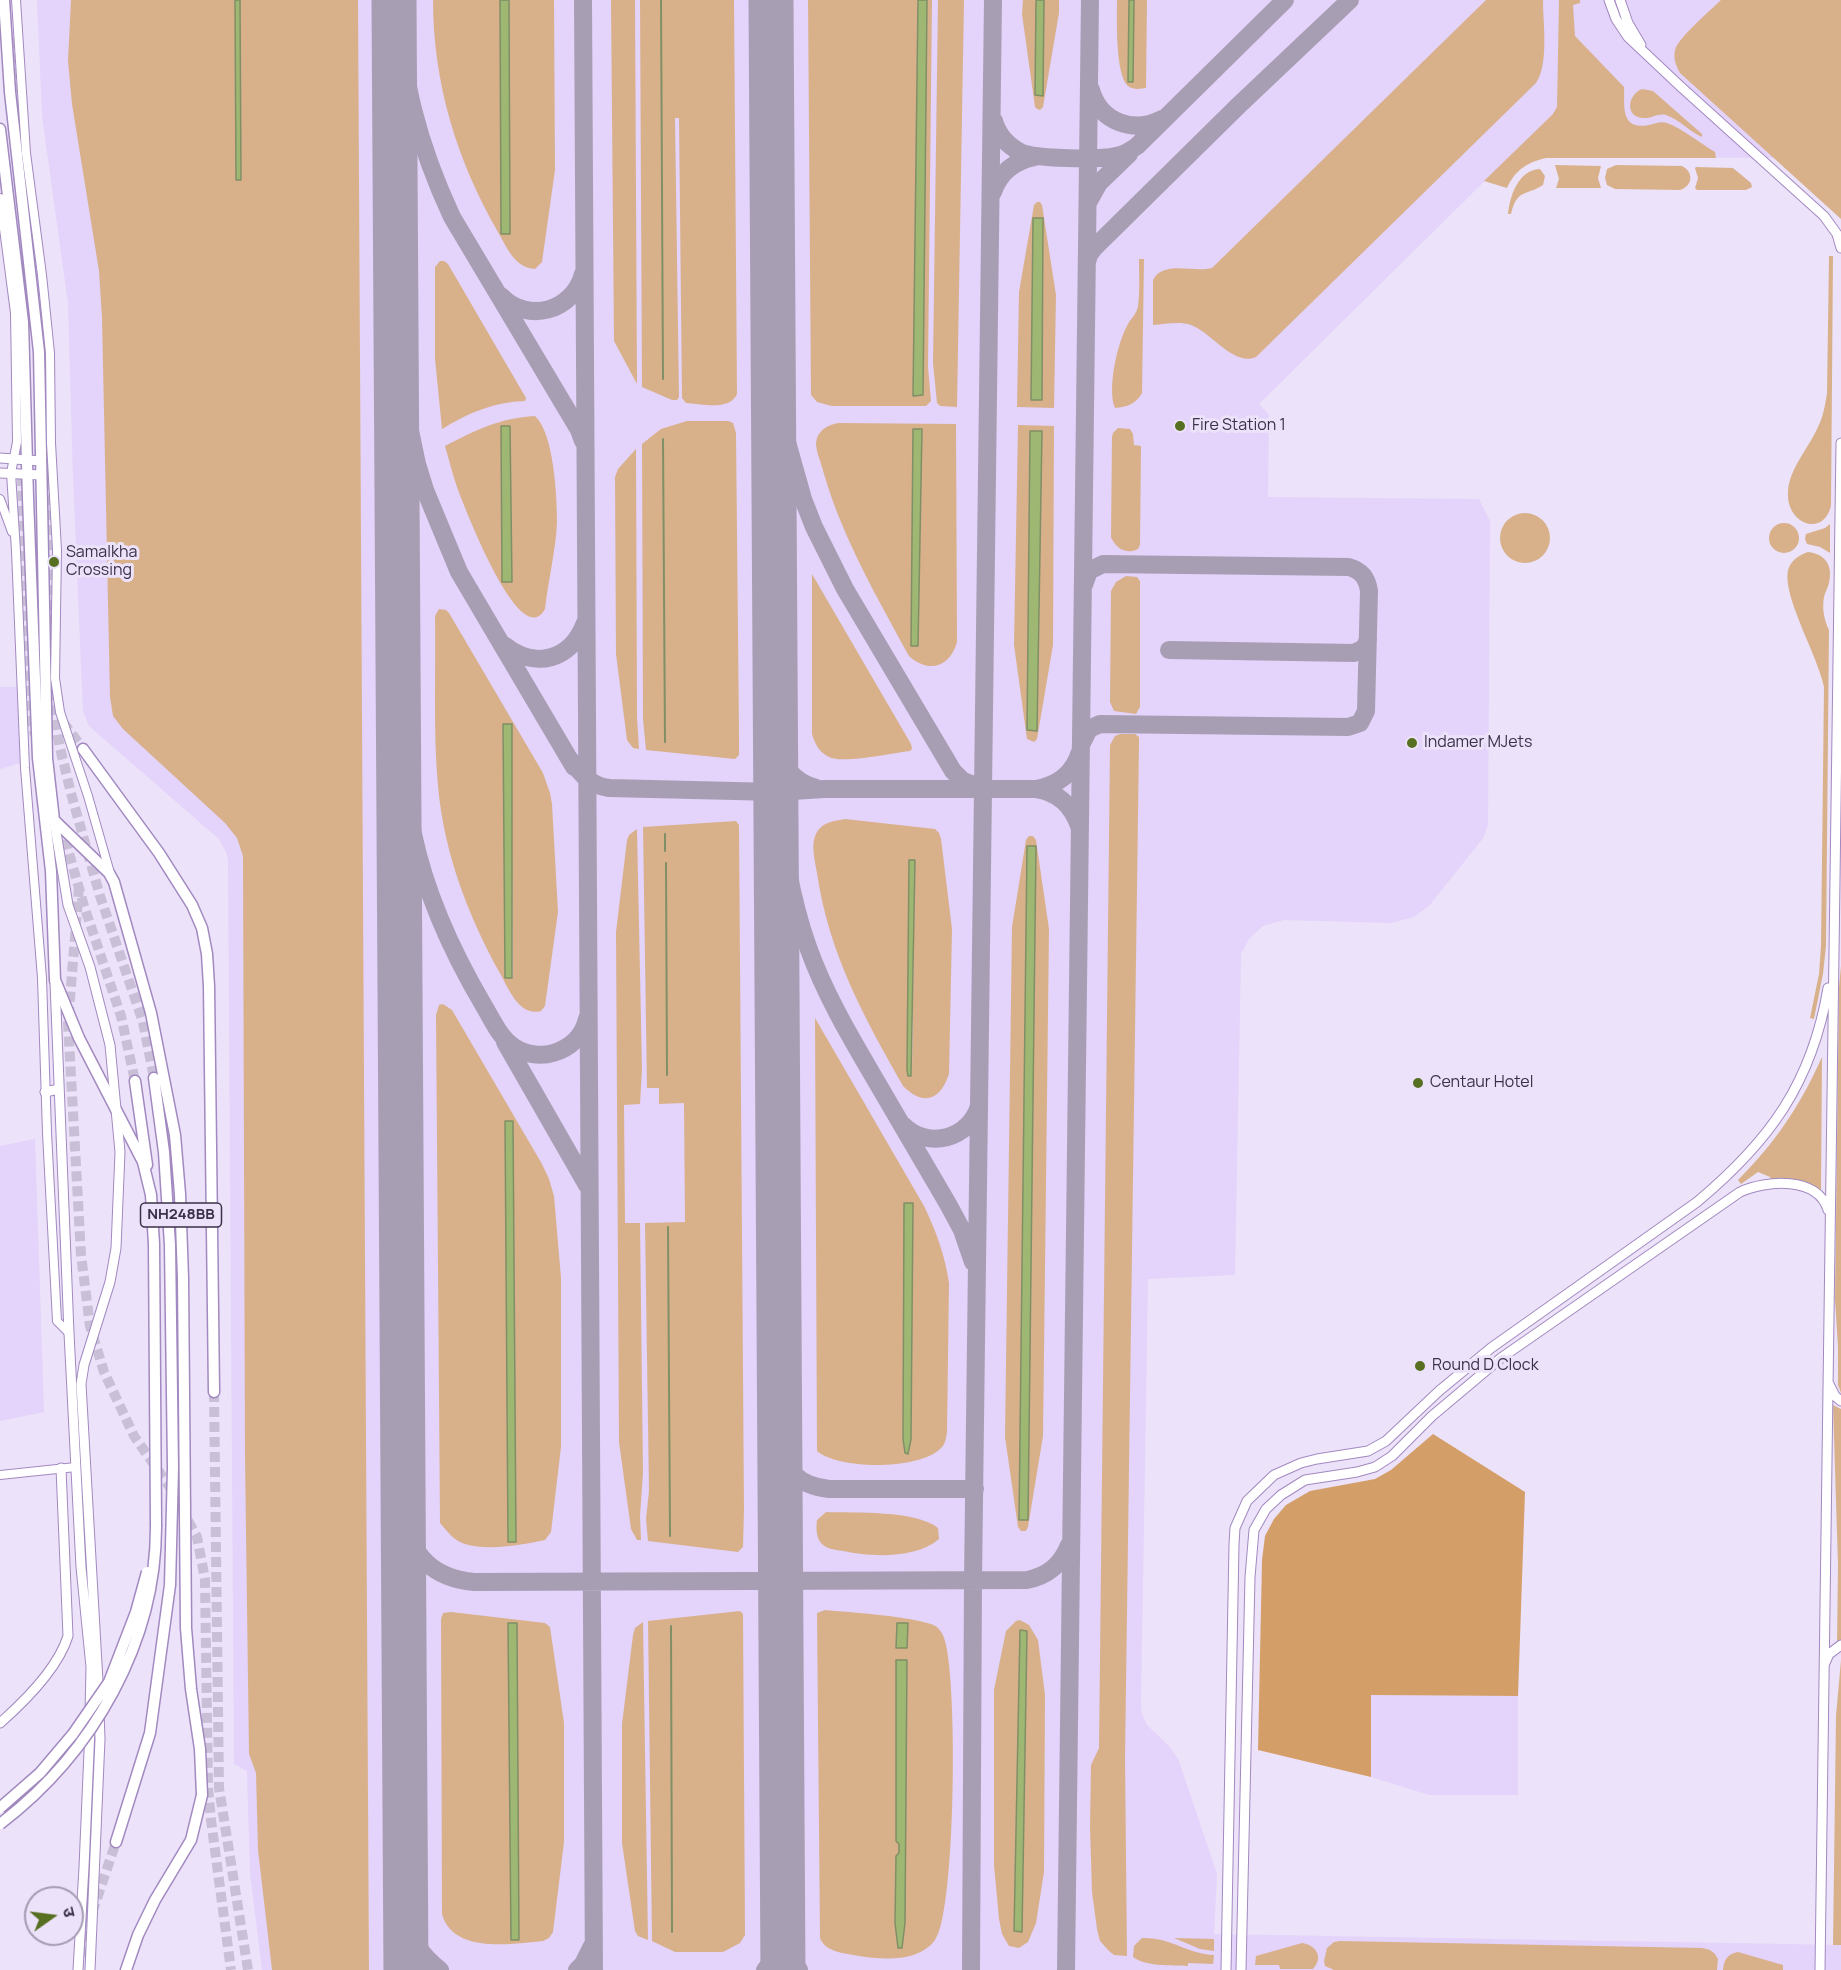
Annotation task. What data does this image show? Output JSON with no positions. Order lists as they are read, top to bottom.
{
  "streets": {
    "highway": ["NH248BB"]
  },
  "places": [
    "Fire Station 1",
    "Samalkha Crossing",
    "Indamer MJets",
    "Centaur Hotel",
    "Round D Clock"
  ],
  "north": "right"
}
